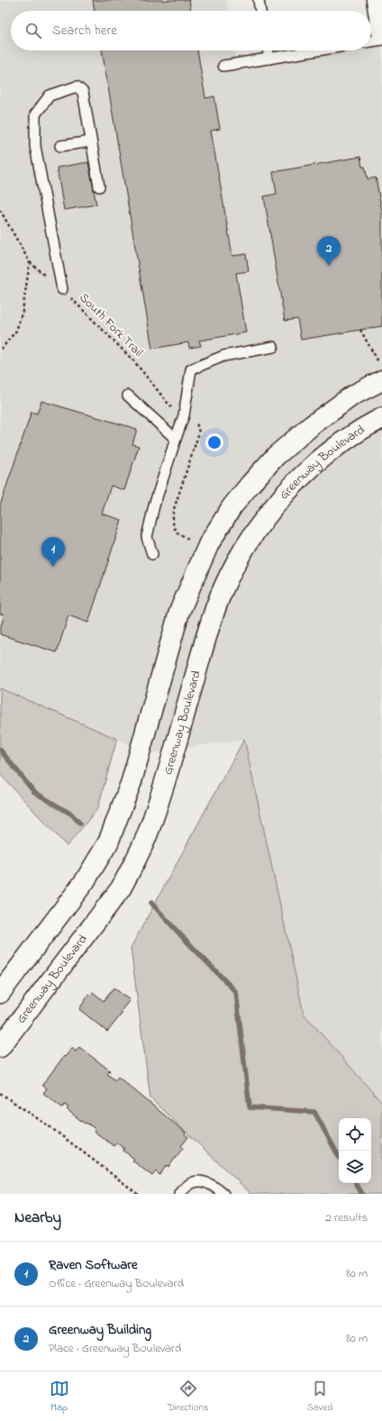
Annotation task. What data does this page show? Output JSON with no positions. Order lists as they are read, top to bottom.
{
  "streets": {
    "street": ["Greenway Boulevard"],
    "path": ["South Fork Trail"]
  },
  "page": {
    "search": "Search here",
    "pins": ["2", "1"],
    "heading": ["Nearby", "2 results"],
    "list": [
      {
        "mark": "1",
        "name": "Raven Software",
        "note": "Office · Greenway Boulevard",
        "value": "80 m"
      },
      {
        "mark": "2",
        "name": "Greenway Building",
        "note": "Place · Greenway Boulevard",
        "value": "80 m"
      }
    ],
    "nav": ["Map", "Directions", "Saved"]
  }
}
